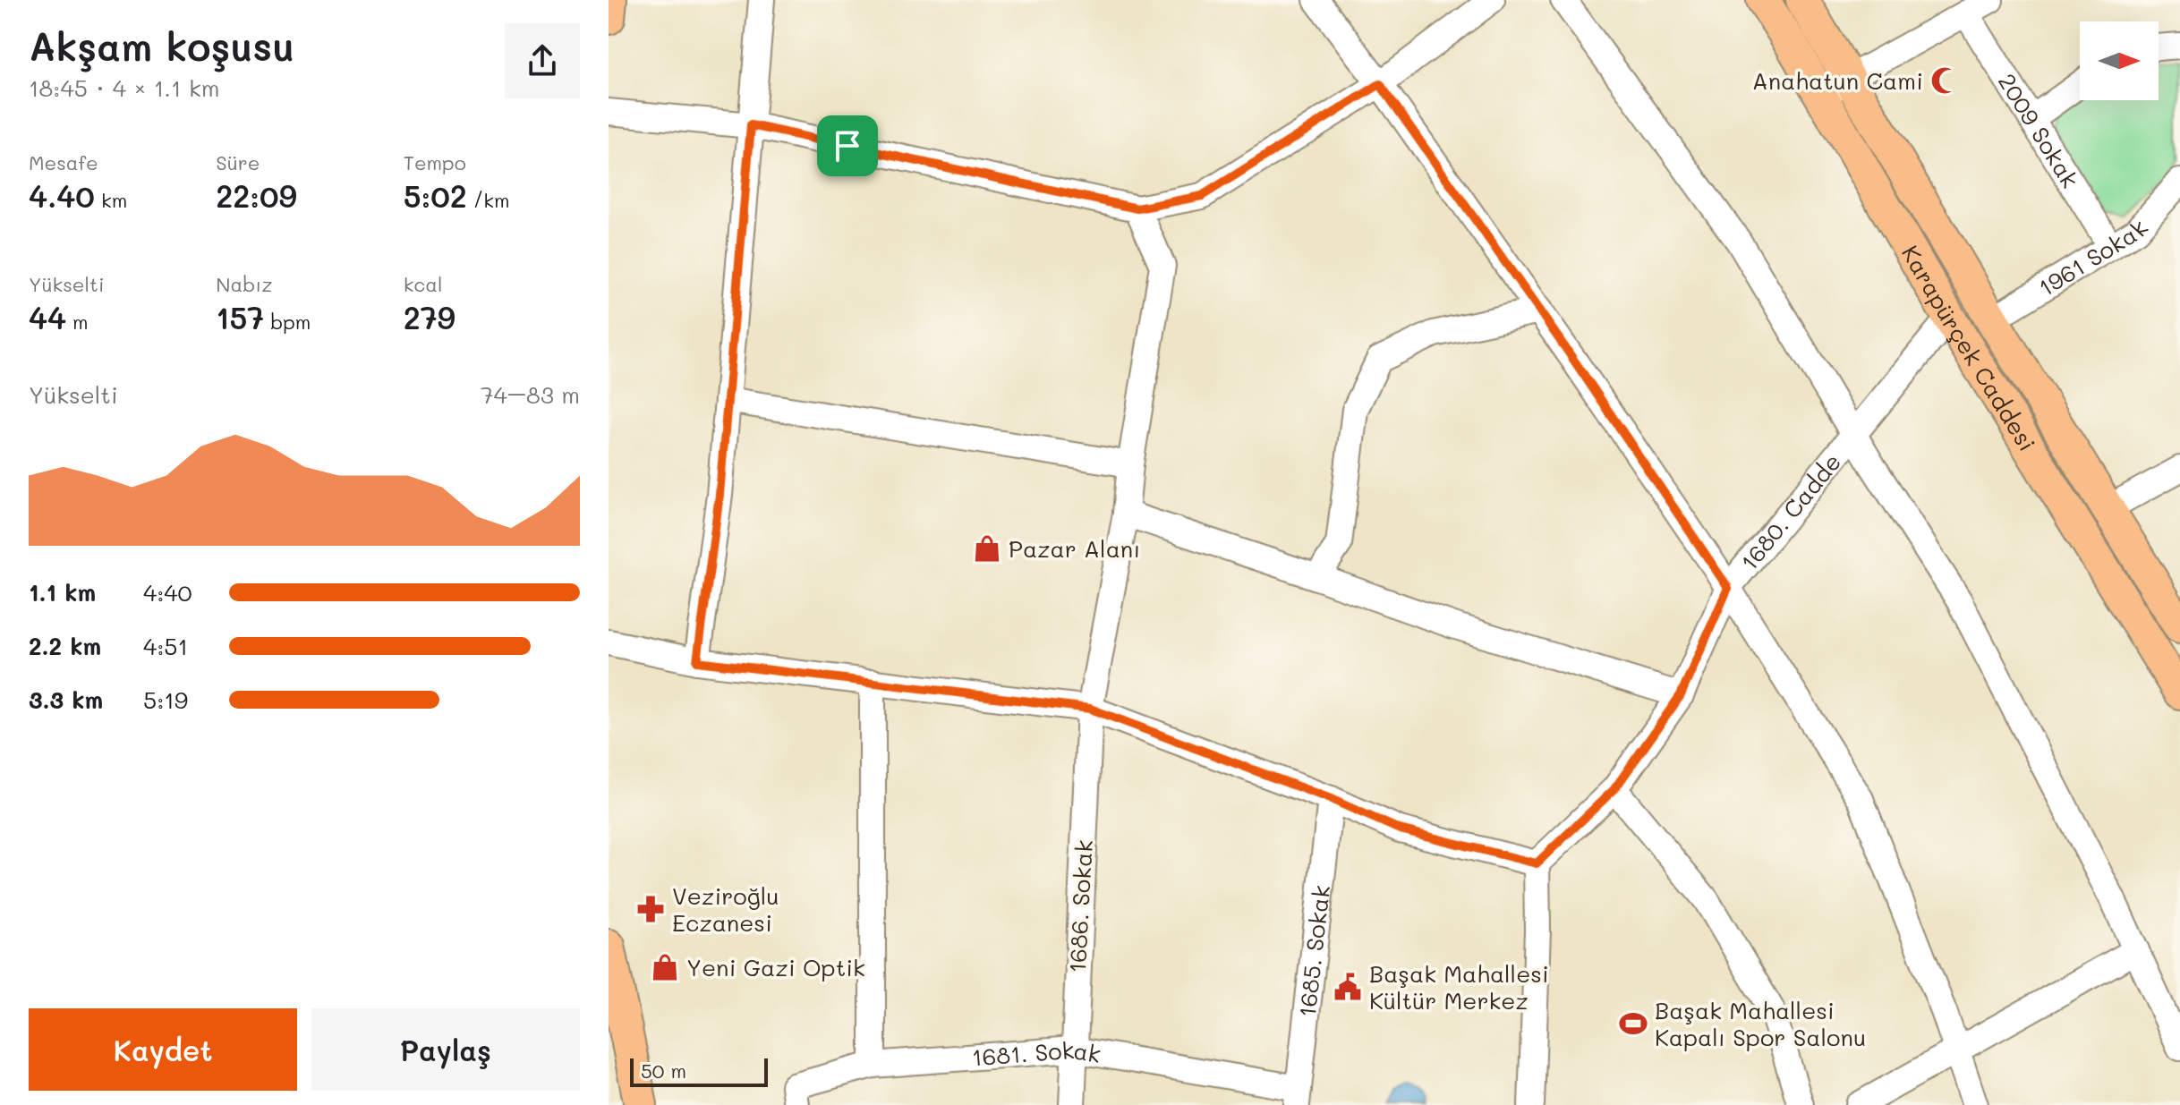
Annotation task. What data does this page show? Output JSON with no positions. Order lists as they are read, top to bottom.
{
  "streets": {
    "main road": ["Karapürçek Caddesi"],
    "street": [
      "2009 Sokak",
      "1961 Sokak",
      "1680. Cadde",
      "1686. Sokak",
      "1685. Sokak",
      "1681. Sokak"
    ]
  },
  "crossings": [
    ["2009 Sokak", "1961 Sokak"],
    ["1961 Sokak", "Karapürçek Caddesi"],
    ["Karapürçek Caddesi", "1680. Cadde"],
    ["1686. Sokak", "1681. Sokak"],
    ["1685. Sokak", "1681. Sokak"]
  ],
  "places": {
    "mosque": ["Anahatun Cami"],
    "shop": ["Pazar Alanı", "Yeni Gazi Optik"],
    "pharmacy": ["Veziroğlu Eczanesi"],
    "public building": ["Başak Mahallesi Kültür Merkez"],
    "sports": ["Başak Mahallesi Kapalı Spor Salonu"]
  },
  "scale_bar": "50 m",
  "north": "right",
  "page": {
    "heading": ["Akşam koşusu", "18:45 · 4 × 1.1 km"],
    "stats": [
      ["Mesafe", "4.40 km"],
      ["Süre", "22:09"],
      ["Tempo", "5:02 /km"],
      ["Yükselti", "44 m"],
      ["Nabız", "157 bpm"],
      ["kcal", "279"]
    ],
    "chart": ["Yükselti", "74–83 m"],
    "list": [
      {
        "name": "1.1 km",
        "note": "4:40"
      },
      {
        "name": "2.2 km",
        "note": "4:51"
      },
      {
        "name": "3.3 km",
        "note": "5:19"
      }
    ],
    "buttons": ["Kaydet", "Paylaş"],
    "scale": "50 m"
  }
}
